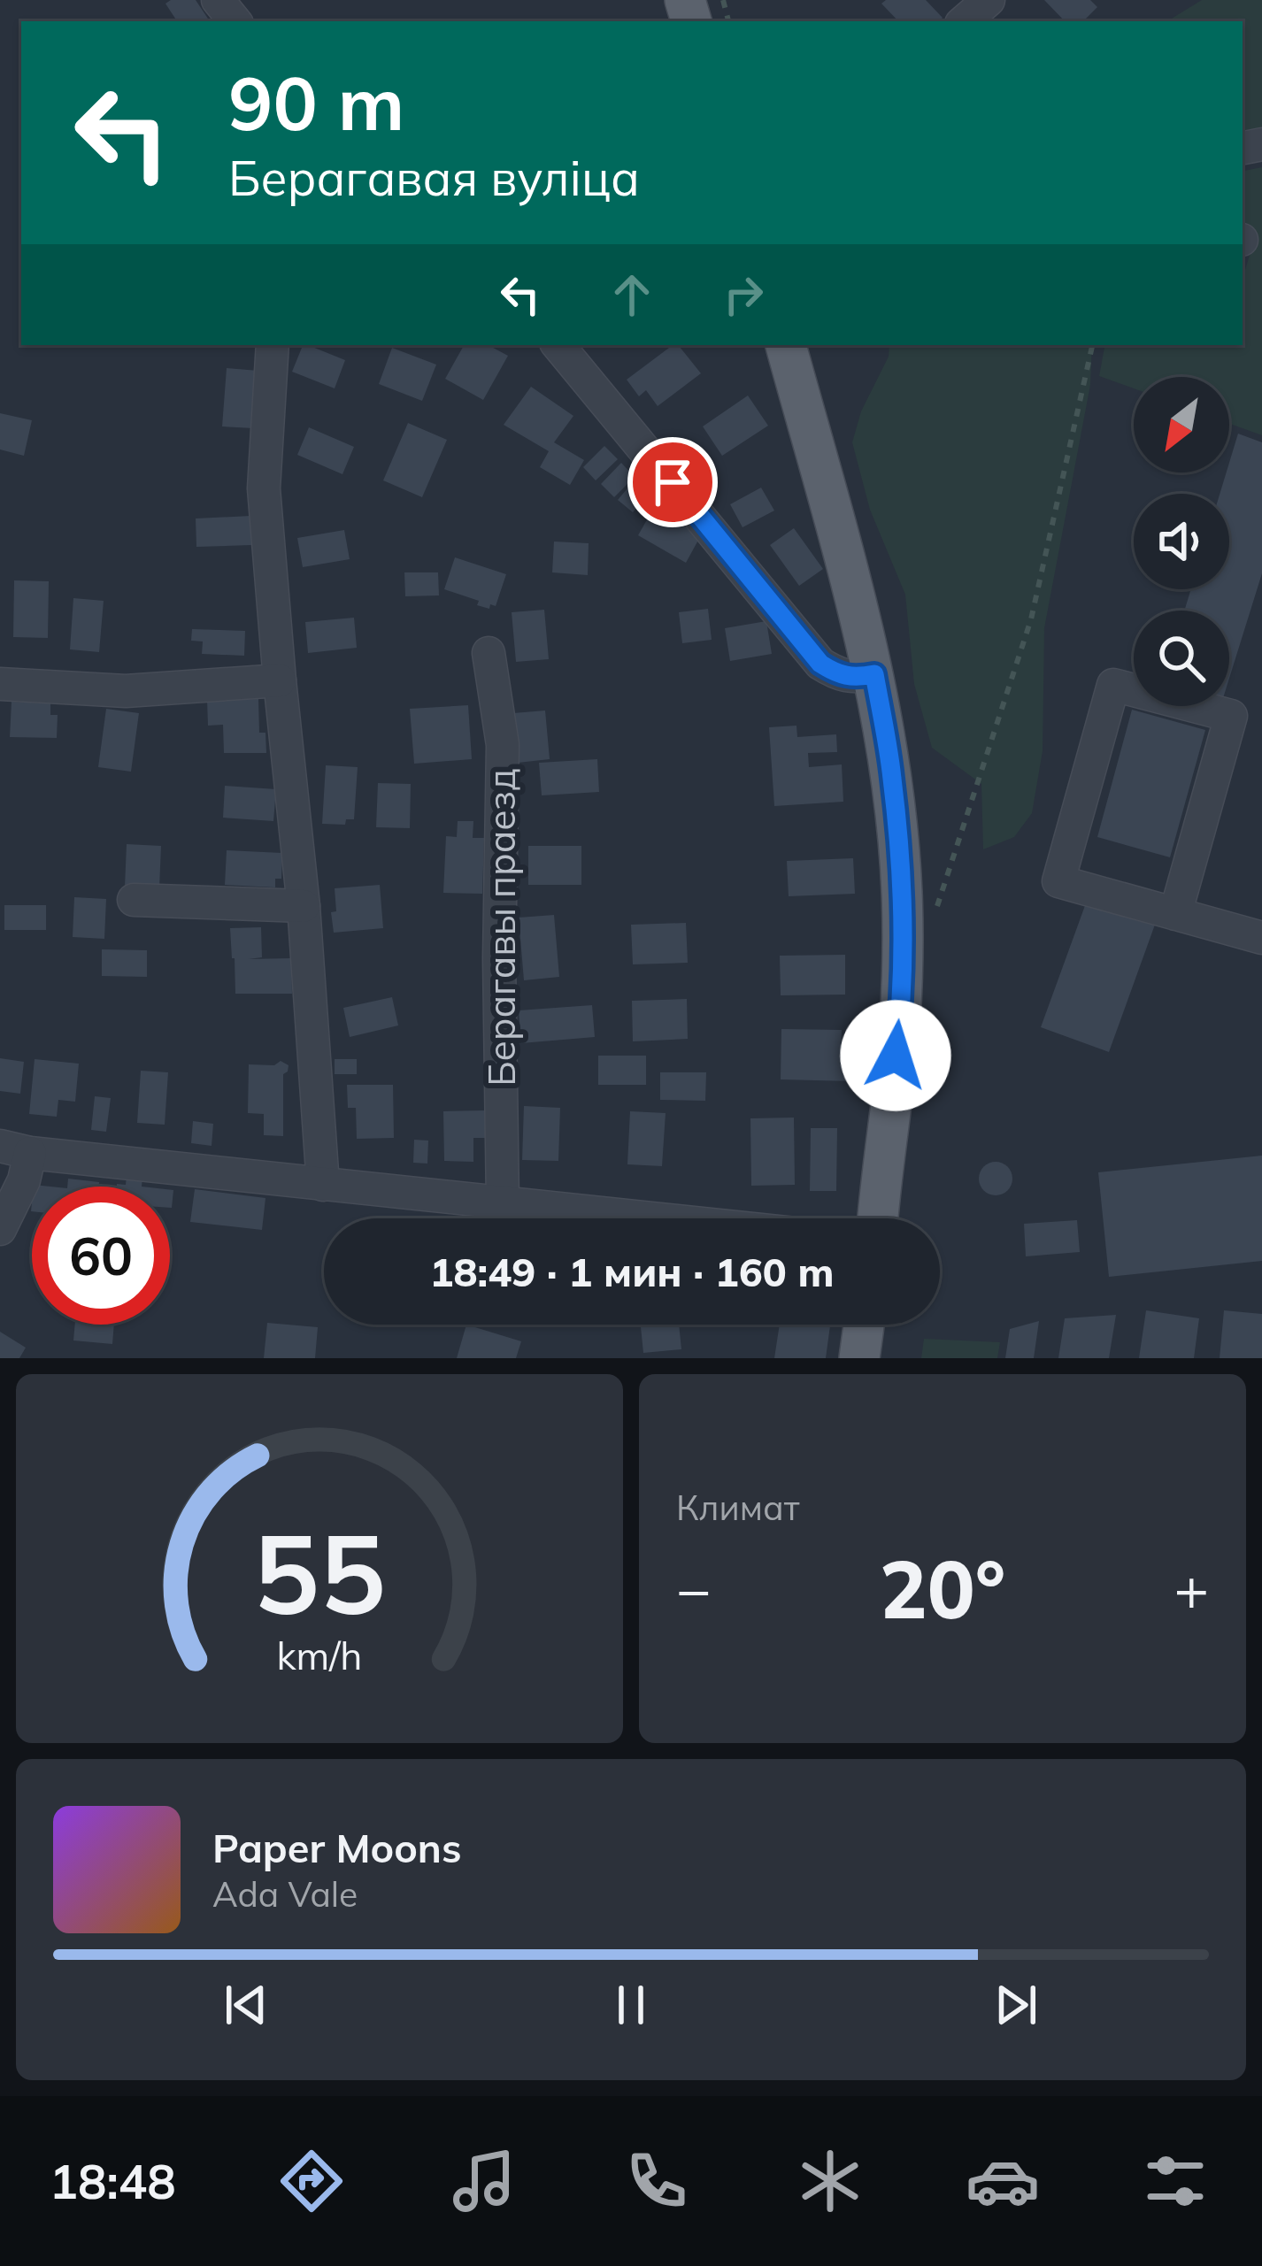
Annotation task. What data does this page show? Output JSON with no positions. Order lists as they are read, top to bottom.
{
  "streets": {
    "street": ["Берагавы праезд"]
  },
  "north": "bottom left",
  "page": {
    "turn": ["90 m", "Берагавая вуліца"],
    "limit": "60",
    "trip": "18:49 · 1 мин · 160 m",
    "tile": "Климат",
    "heat": ["−", "20°", "+"],
    "song": ["Paper Moons", "Ada Vale"],
    "tabs": "18:48",
    "gauge": ["55", "km/h"]
  }
}
